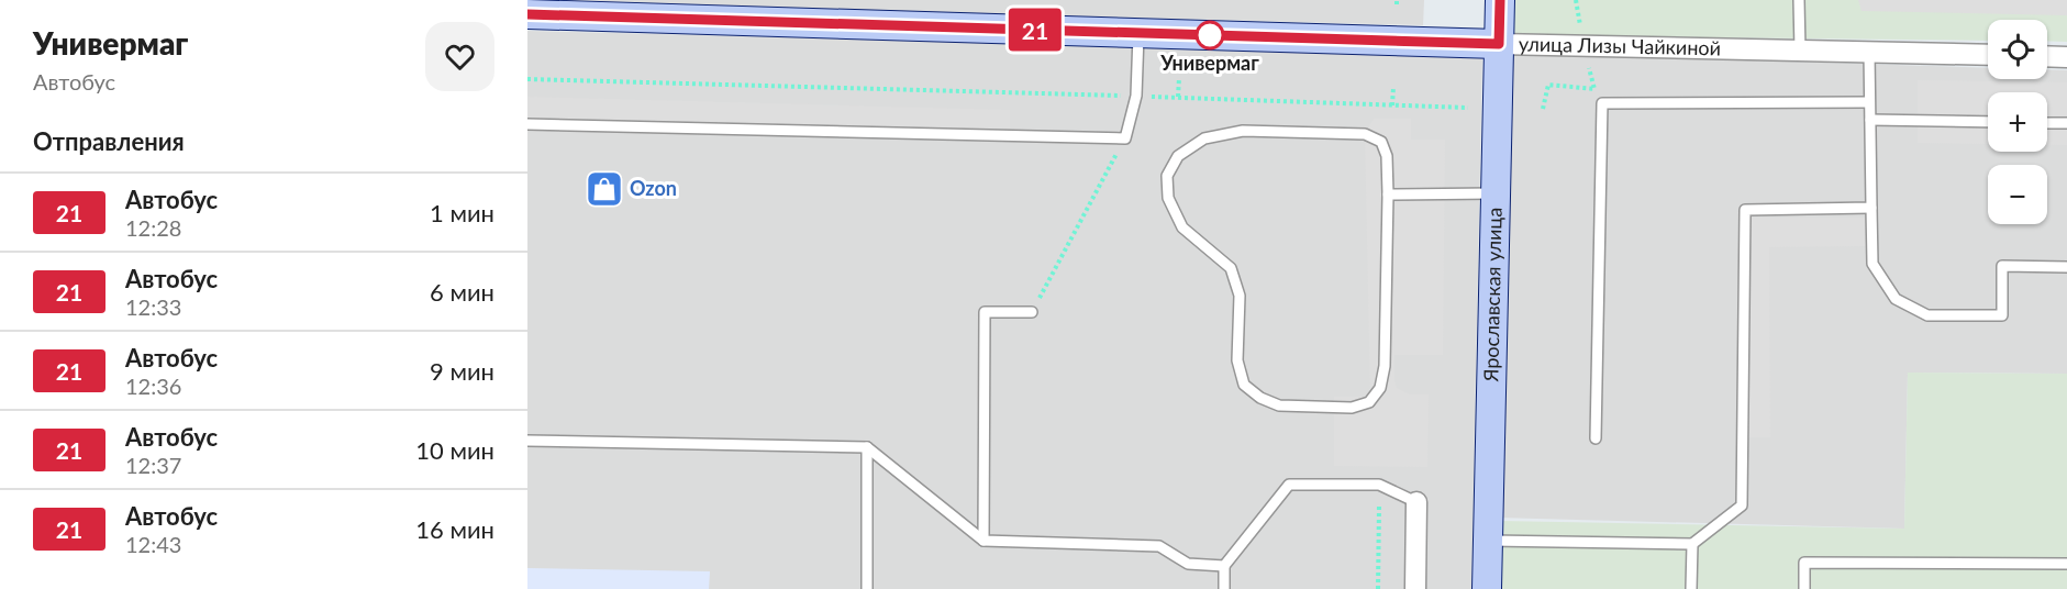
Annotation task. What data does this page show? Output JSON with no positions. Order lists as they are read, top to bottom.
{
  "streets": {
    "main road": ["улица Лизы Чайкиной", "Ярославская улица"]
  },
  "crossings": [
    ["улица Лизы Чайкиной", "Ярославская улица"]
  ],
  "places": {
    "other": ["Универмаг"],
    "shop": ["Ozon"]
  },
  "lines": ["bus line 21"],
  "page": {
    "heading": [
      ["Универмаг", "Автобус"],
      "Отправления"
    ],
    "on_map": "21",
    "map_buttons": ["+", "−"],
    "list": [
      {
        "mark": "21",
        "name": "Автобус",
        "note": "12:28",
        "value": "1 мин"
      },
      {
        "mark": "21",
        "name": "Автобус",
        "note": "12:33",
        "value": "6 мин"
      },
      {
        "mark": "21",
        "name": "Автобус",
        "note": "12:36",
        "value": "9 мин"
      },
      {
        "mark": "21",
        "name": "Автобус",
        "note": "12:37",
        "value": "10 мин"
      },
      {
        "mark": "21",
        "name": "Автобус",
        "note": "12:43",
        "value": "16 мин"
      }
    ]
  }
}
